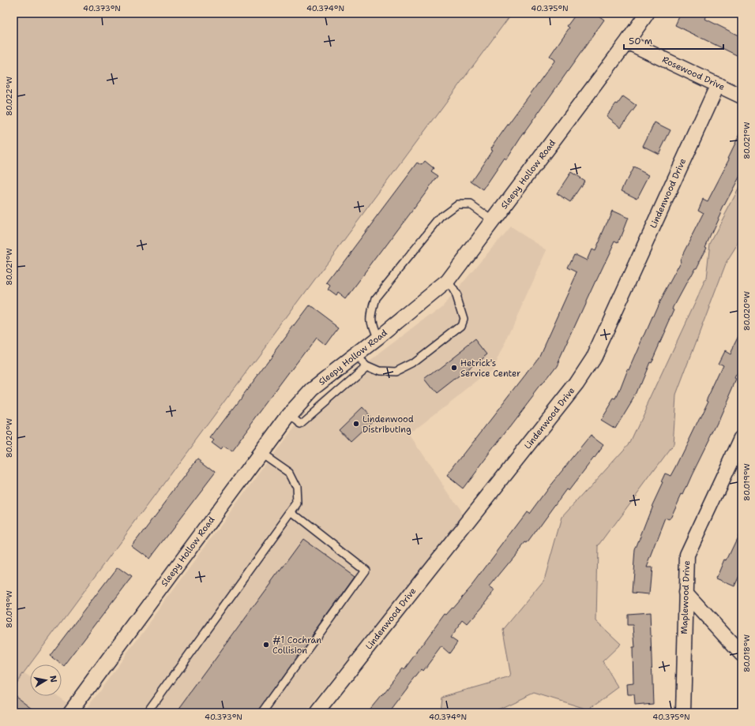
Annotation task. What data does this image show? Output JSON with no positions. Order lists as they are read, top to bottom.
{
  "streets": {
    "street": [
      "Rosewood Drive",
      "Sleepy Hollow Road",
      "Lindenwood Drive",
      "Maplewood Drive"
    ]
  },
  "crossings": [
    ["Rosewood Drive", "Sleepy Hollow Road"],
    ["Rosewood Drive", "Lindenwood Drive"]
  ],
  "places": ["Hetrick's Service Center", "Lindenwood Distributing", "#1 Cochran Collision"],
  "scale_bar": "50 m",
  "north": "right",
  "coordinates": [
    "40.373°N",
    "40.374°N",
    "40.375°N",
    "80.022°W",
    "80.021°W",
    "80.020°W",
    "80.019°W",
    "80.018°W"
  ]
}
